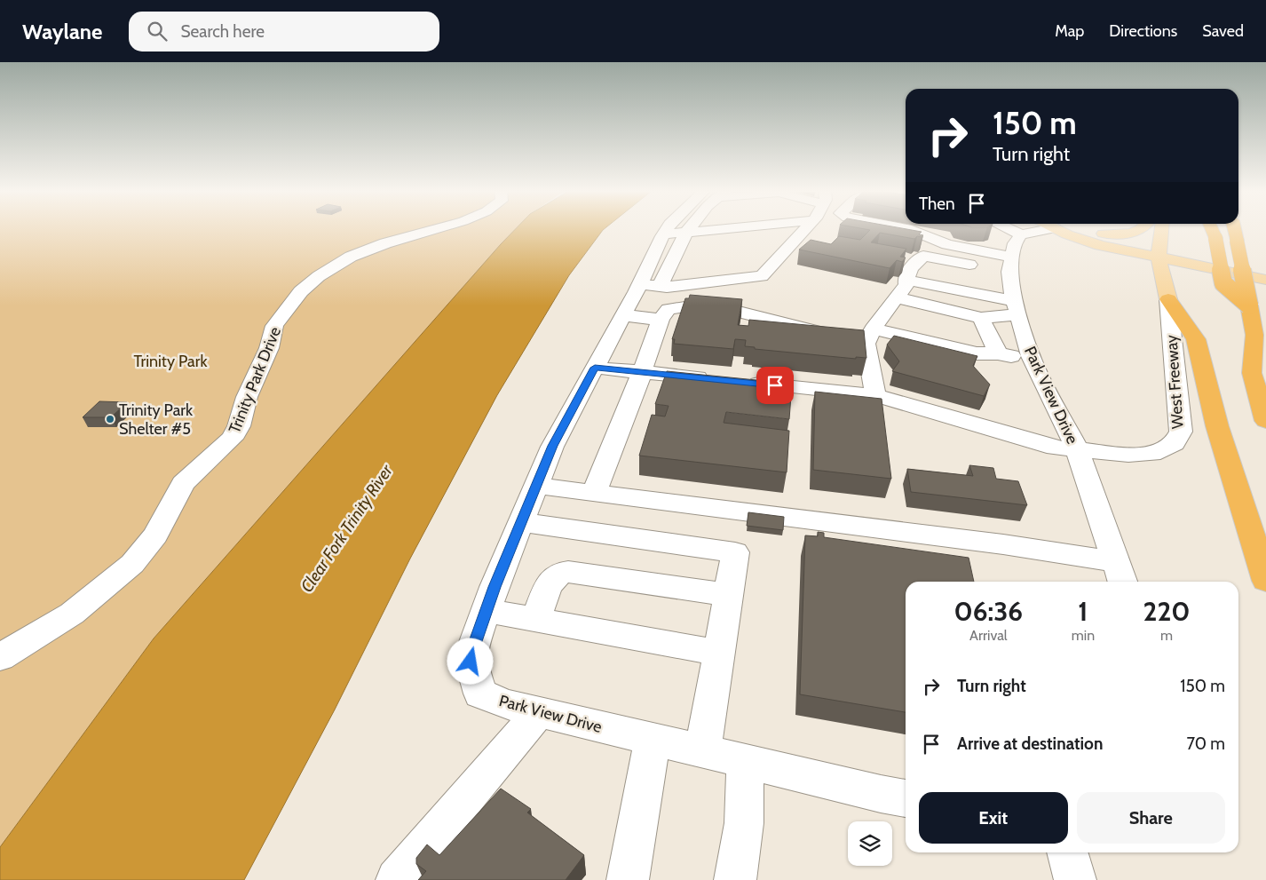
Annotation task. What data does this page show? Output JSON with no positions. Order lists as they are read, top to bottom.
{
  "streets": {
    "main road": ["West Freeway"],
    "street": ["Trinity Park Drive", "Park View Drive"]
  },
  "crossings": [
    ["West Freeway", "Park View Drive"]
  ],
  "water": ["Clear Fork Trinity River"],
  "parks": ["Trinity Park"],
  "places": ["Trinity Park Shelter #5"],
  "page": {
    "header": "Waylane",
    "search": "Search here",
    "nav": ["Map", "Directions", "Saved"],
    "turn": ["150 m", "Turn right"],
    "then": "Then",
    "eta": [
      "06:36",
      "Arrival",
      "1",
      "min",
      "220",
      "m"
    ],
    "list": [
      {
        "name": "Turn right",
        "value": "150 m"
      },
      {
        "name": "Arrive at destination",
        "value": "70 m"
      }
    ],
    "buttons": ["Exit", "Share"]
  }
}
